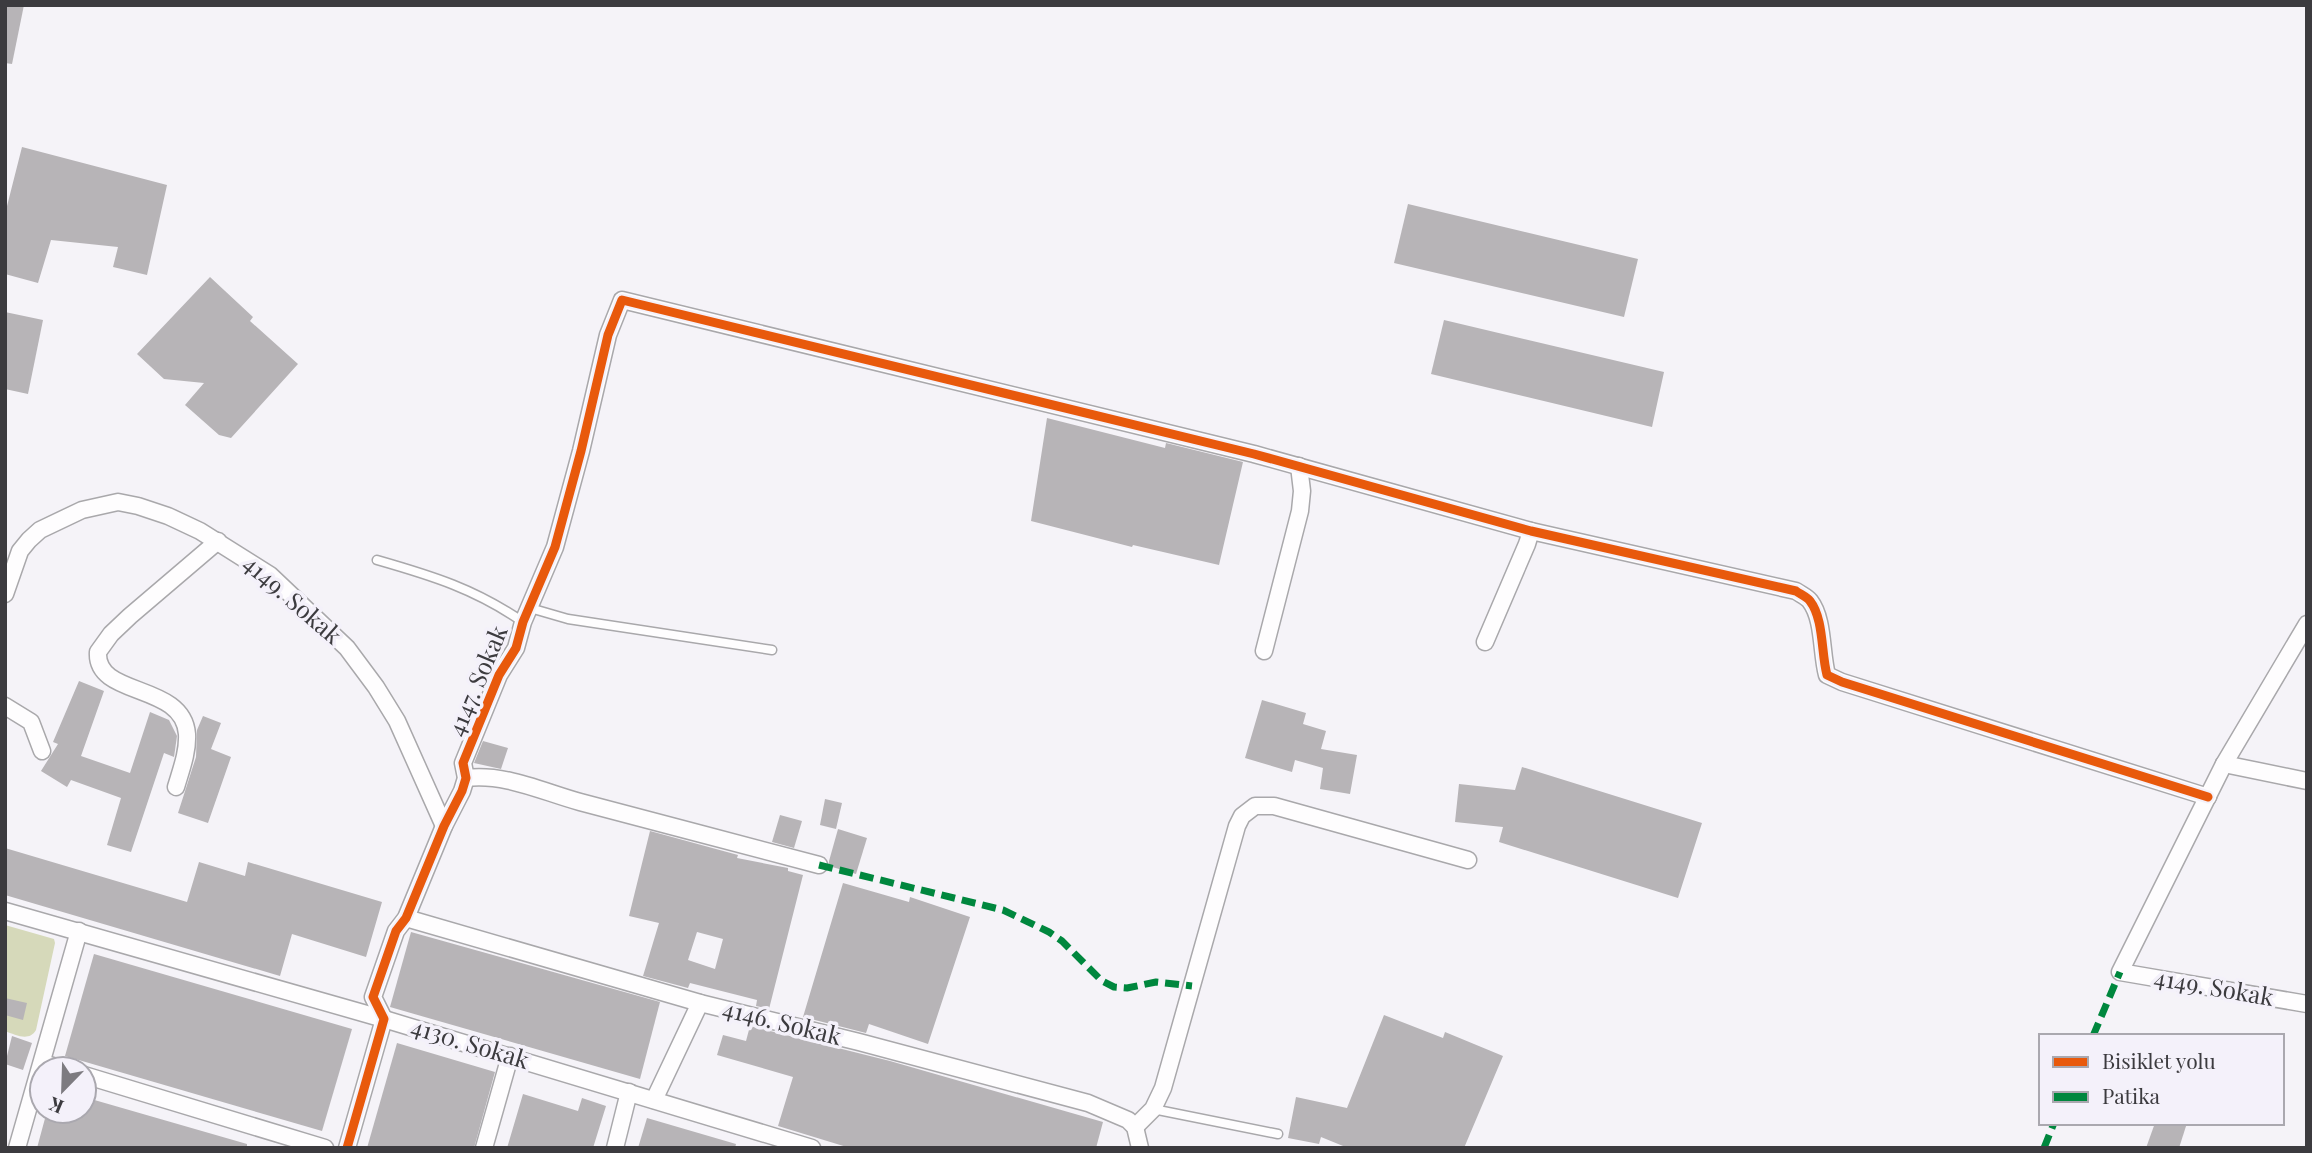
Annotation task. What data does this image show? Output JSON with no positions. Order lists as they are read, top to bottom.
{
  "streets": {
    "street": [
      "4149. Sokak",
      "4147. Sokak",
      "4146. Sokak",
      "4130. Sokak"
    ]
  },
  "crossings": [
    ["4149. Sokak", "4147. Sokak"],
    ["4147. Sokak", "4146. Sokak"],
    ["4147. Sokak", "4130. Sokak"]
  ],
  "legend": ["Bisiklet yolu", "Patika"],
  "north": "bottom left"
}
